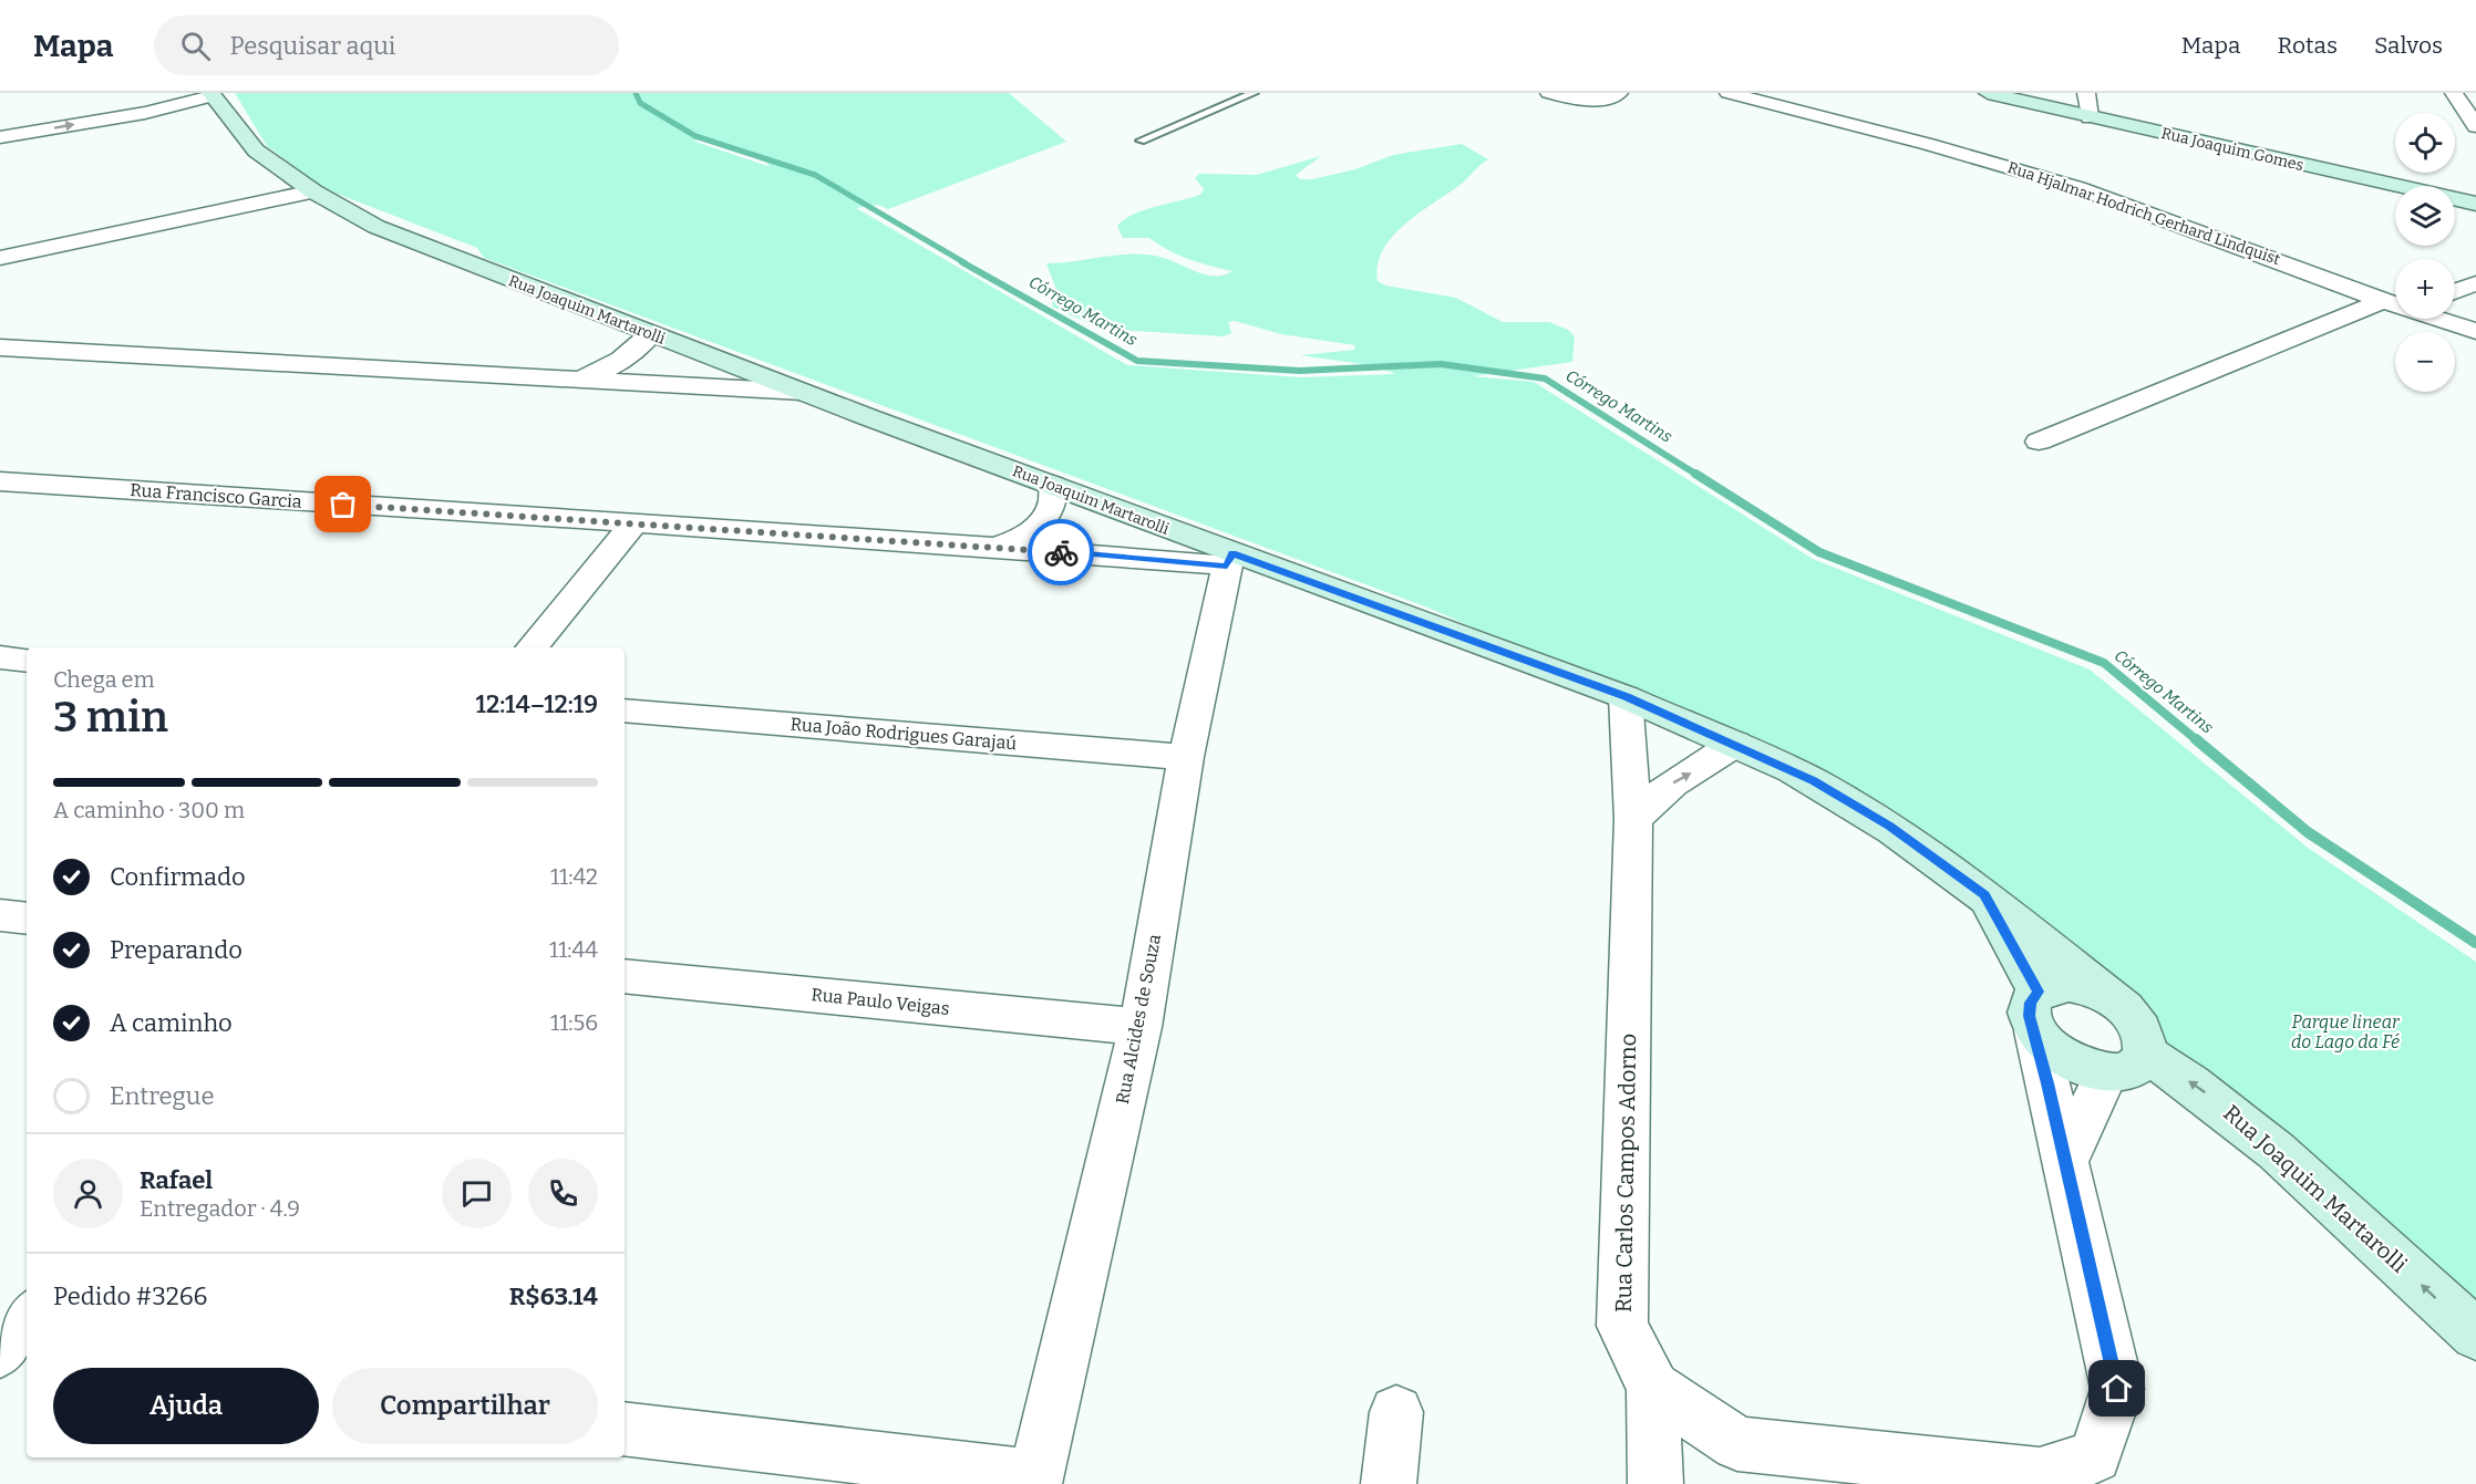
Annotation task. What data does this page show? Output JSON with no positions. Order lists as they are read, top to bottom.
{
  "streets": {
    "street": [
      "Rua Joaquim Gomes",
      "Rua Hjalmar Hodrich Gerhard Lindquist",
      "Rua Joaquim Martarolli",
      "Rua Francisco Garcia",
      "Rua João Rodrigues Garajaú",
      "Rua Paulo Veigas",
      "Rua Alcides de Souza",
      "Rua Carlos Campos Adorno"
    ]
  },
  "crossings": [
    ["Rua Joaquim Martarolli", "Rua Francisco Garcia"],
    ["Rua Joaquim Martarolli", "Rua Alcides de Souza"],
    ["Rua Joaquim Martarolli", "Rua Carlos Campos Adorno"],
    ["Rua Francisco Garcia", "Rua Alcides de Souza"],
    ["Rua João Rodrigues Garajaú", "Rua Alcides de Souza"],
    ["Rua Paulo Veigas", "Rua Alcides de Souza"]
  ],
  "water": ["Córrego Martins"],
  "parks": ["Parque linear do Lago da Fé"],
  "page": {
    "header": "Mapa",
    "search": "Pesquisar aqui",
    "nav": ["Mapa", "Rotas", "Salvos"],
    "map_buttons": ["+", "−"],
    "heading": ["3 min", "Chega em", "12:14–12:19"],
    "panel": [
      "Rafael",
      "Entregador · 4.9",
      "Pedido #3266",
      "R$63.14"
    ],
    "bar": "A caminho · 300 m",
    "list": [
      ["Confirmado", "11:42"],
      ["Preparando", "11:44"],
      ["A caminho", "11:56"],
      "Entregue"
    ],
    "buttons": ["Ajuda", "Compartilhar"]
  }
}
